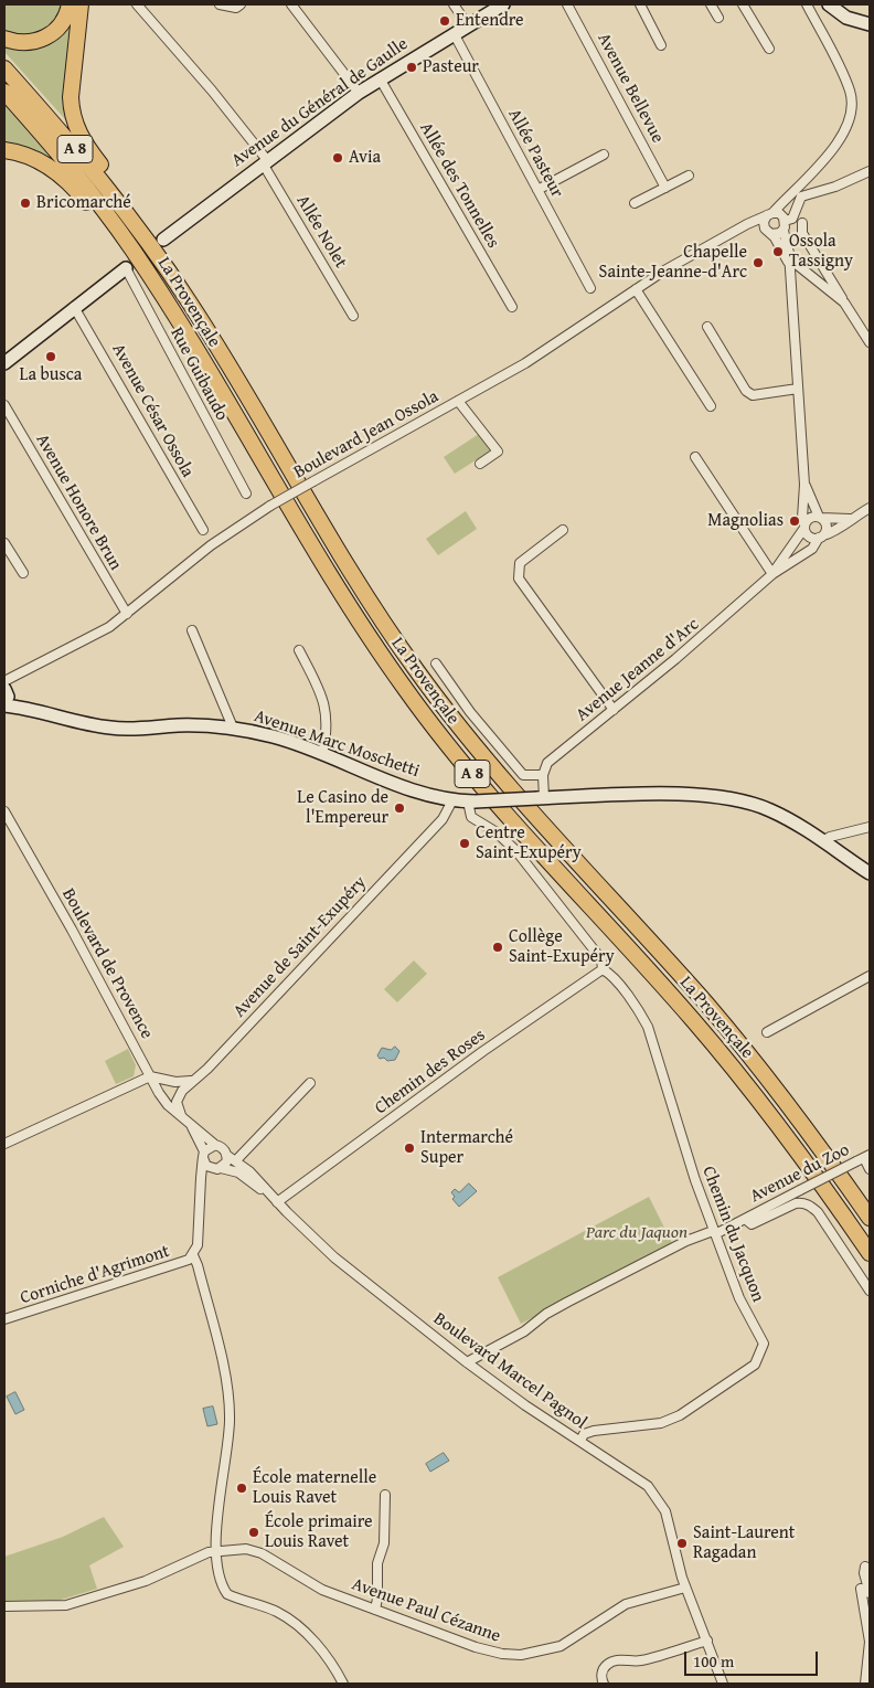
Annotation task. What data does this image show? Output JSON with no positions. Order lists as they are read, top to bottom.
{
  "streets": {
    "highway": ["A 8", "La Provençale"],
    "main road": ["Avenue du Général de Gaulle", "Avenue Marc Moschetti"],
    "street": [
      "Avenue Bellevue",
      "Allée Pasteur",
      "Allée des Tonnelles",
      "Allée Nolet",
      "Rue Guibaudo",
      "Avenue César Ossola",
      "Boulevard Jean Ossola",
      "Avenue Honore Brun",
      "Avenue Jeanne d'Arc",
      "Avenue de Saint-Exupéry",
      "Boulevard de Provence",
      "Chemin des Roses",
      "Avenue du Zoo",
      "Chemin du Jacquon",
      "Corniche d'Agrimont",
      "Boulevard Marcel Pagnol",
      "Avenue Paul Cézanne"
    ]
  },
  "crossings": [
    ["Avenue du Général de Gaulle", "Allée Pasteur"],
    ["Avenue du Général de Gaulle", "Allée des Tonnelles"],
    ["Avenue du Général de Gaulle", "Allée Nolet"],
    ["Boulevard Jean Ossola", "Avenue Honore Brun"],
    ["Boulevard Jean Ossola", "Avenue Marc Moschetti"],
    ["Avenue Marc Moschetti", "Avenue de Saint-Exupéry"],
    ["Avenue Marc Moschetti", "Chemin du Jacquon"],
    ["Avenue de Saint-Exupéry", "Boulevard de Provence"],
    ["Boulevard de Provence", "Boulevard Marcel Pagnol"],
    ["Chemin des Roses", "Chemin du Jacquon"],
    ["Chemin des Roses", "Boulevard Marcel Pagnol"],
    ["Avenue du Zoo", "Chemin du Jacquon"],
    ["Avenue du Zoo", "Boulevard Marcel Pagnol"],
    ["Chemin du Jacquon", "Boulevard Marcel Pagnol"],
    ["Boulevard Marcel Pagnol", "Avenue Paul Cézanne"]
  ],
  "parks": ["Parc du Jaquon"],
  "places": [
    "Entendre",
    "Pasteur",
    "Avia",
    "Bricomarché",
    "Ossola Tassigny",
    "Chapelle Sainte-Jeanne-d'Arc",
    "La busca",
    "Magnolias",
    "Le Casino de l'Empereur",
    "Centre Saint-Exupéry",
    "Collège Saint-Exupéry",
    "Intermarché Super",
    "École maternelle Louis Ravet",
    "École primaire Louis Ravet",
    "Saint-Laurent Ragadan"
  ],
  "scale_bar": "100 m"
}
